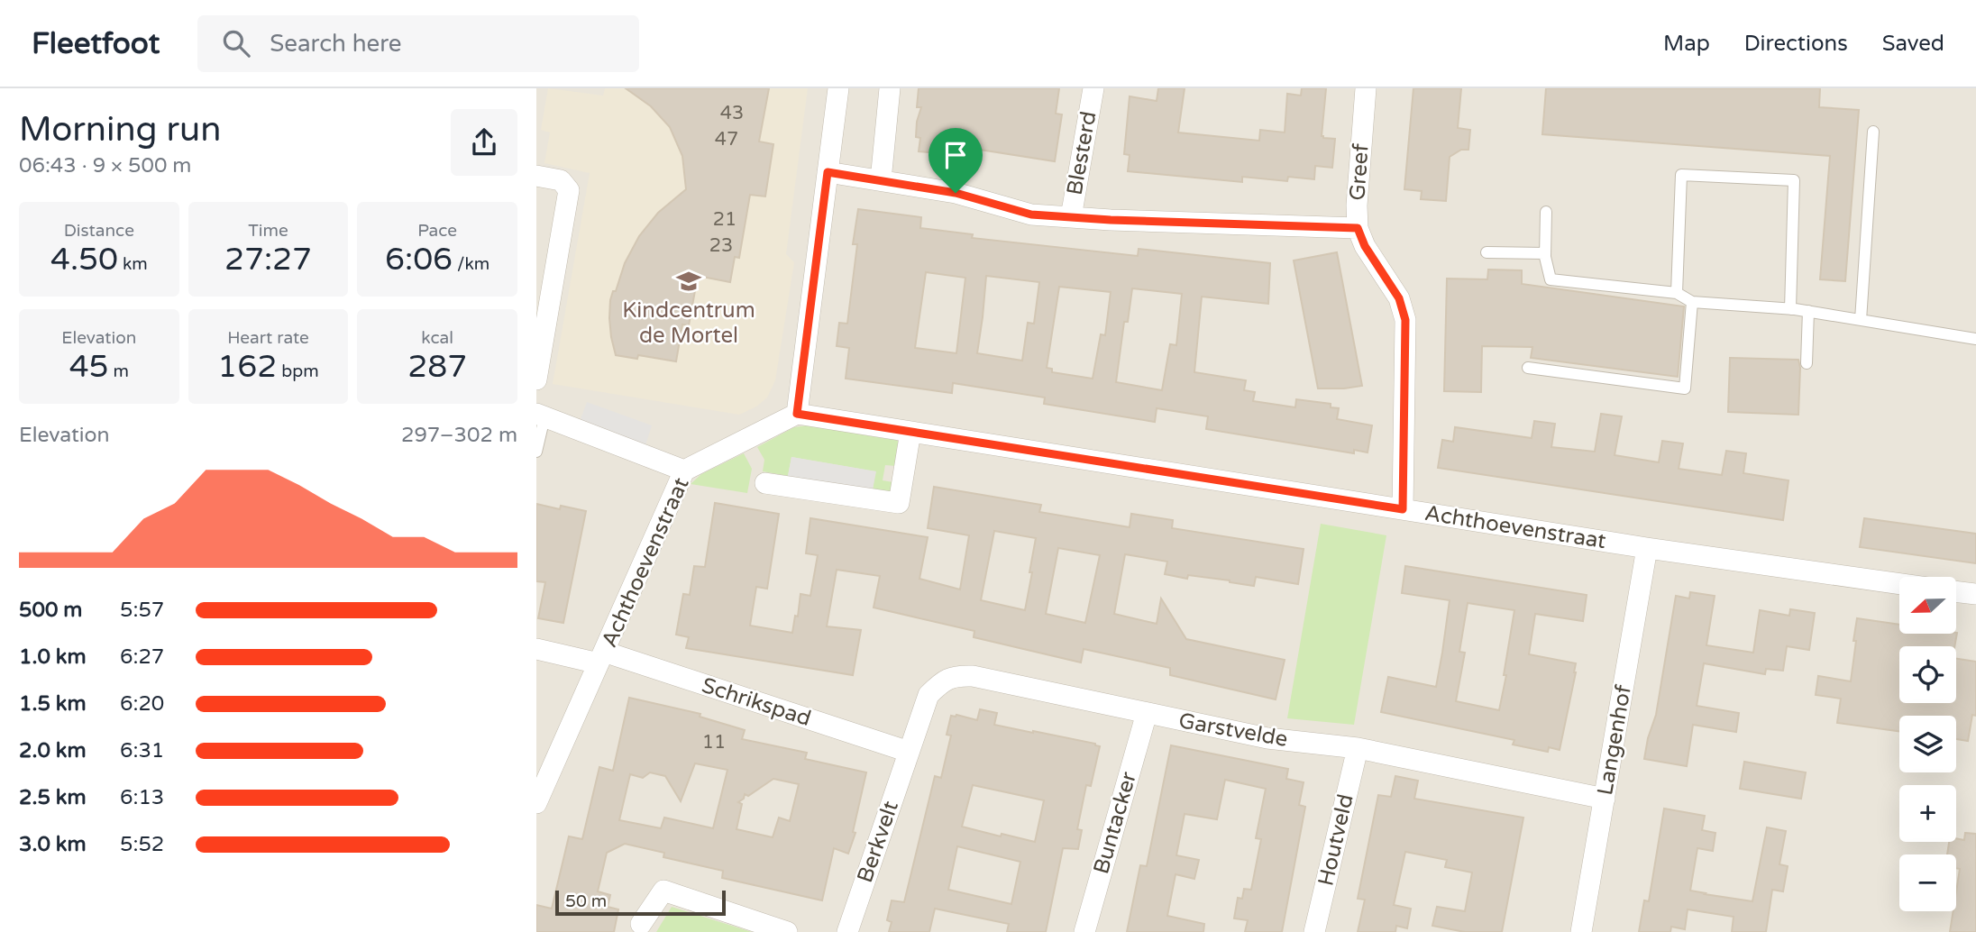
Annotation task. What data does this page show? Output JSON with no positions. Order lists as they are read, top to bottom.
{
  "streets": {
    "street": [
      "Blesterd",
      "Greef",
      "Achthoevenstraat",
      "Schrikspad",
      "Garstvelde",
      "Langenhof",
      "Buntacker",
      "Houtveld",
      "Berkvelt"
    ]
  },
  "crossings": [
    ["Greef", "Achthoevenstraat"],
    ["Achthoevenstraat", "Schrikspad"],
    ["Achthoevenstraat", "Langenhof"],
    ["Schrikspad", "Garstvelde"],
    ["Schrikspad", "Berkvelt"],
    ["Garstvelde", "Langenhof"],
    ["Garstvelde", "Buntacker"],
    ["Garstvelde", "Houtveld"],
    ["Garstvelde", "Berkvelt"]
  ],
  "places": {
    "school or university": ["Kindcentrum de Mortel"]
  },
  "house_numbers": [
    "43",
    "47",
    "21",
    "23",
    "11"
  ],
  "scale_bar": "50 m",
  "north": "left",
  "page": {
    "header": "Fleetfoot",
    "search": "Search here",
    "nav": ["Map", "Directions", "Saved"],
    "heading": ["Morning run", "06:43 · 9 × 500 m"],
    "stats": [
      ["Distance", "4.50 km"],
      ["Time", "27:27"],
      ["Pace", "6:06 /km"],
      ["Elevation", "45 m"],
      ["Heart rate", "162 bpm"],
      ["kcal", "287"]
    ],
    "chart": ["Elevation", "297–302 m"],
    "map_buttons": ["+", "−"],
    "list": [
      {
        "name": "500 m",
        "note": "5:57"
      },
      {
        "name": "1.0 km",
        "note": "6:27"
      },
      {
        "name": "1.5 km",
        "note": "6:20"
      },
      {
        "name": "2.0 km",
        "note": "6:31"
      },
      {
        "name": "2.5 km",
        "note": "6:13"
      },
      {
        "name": "3.0 km",
        "note": "5:52"
      }
    ],
    "scale": "50 m"
  }
}
